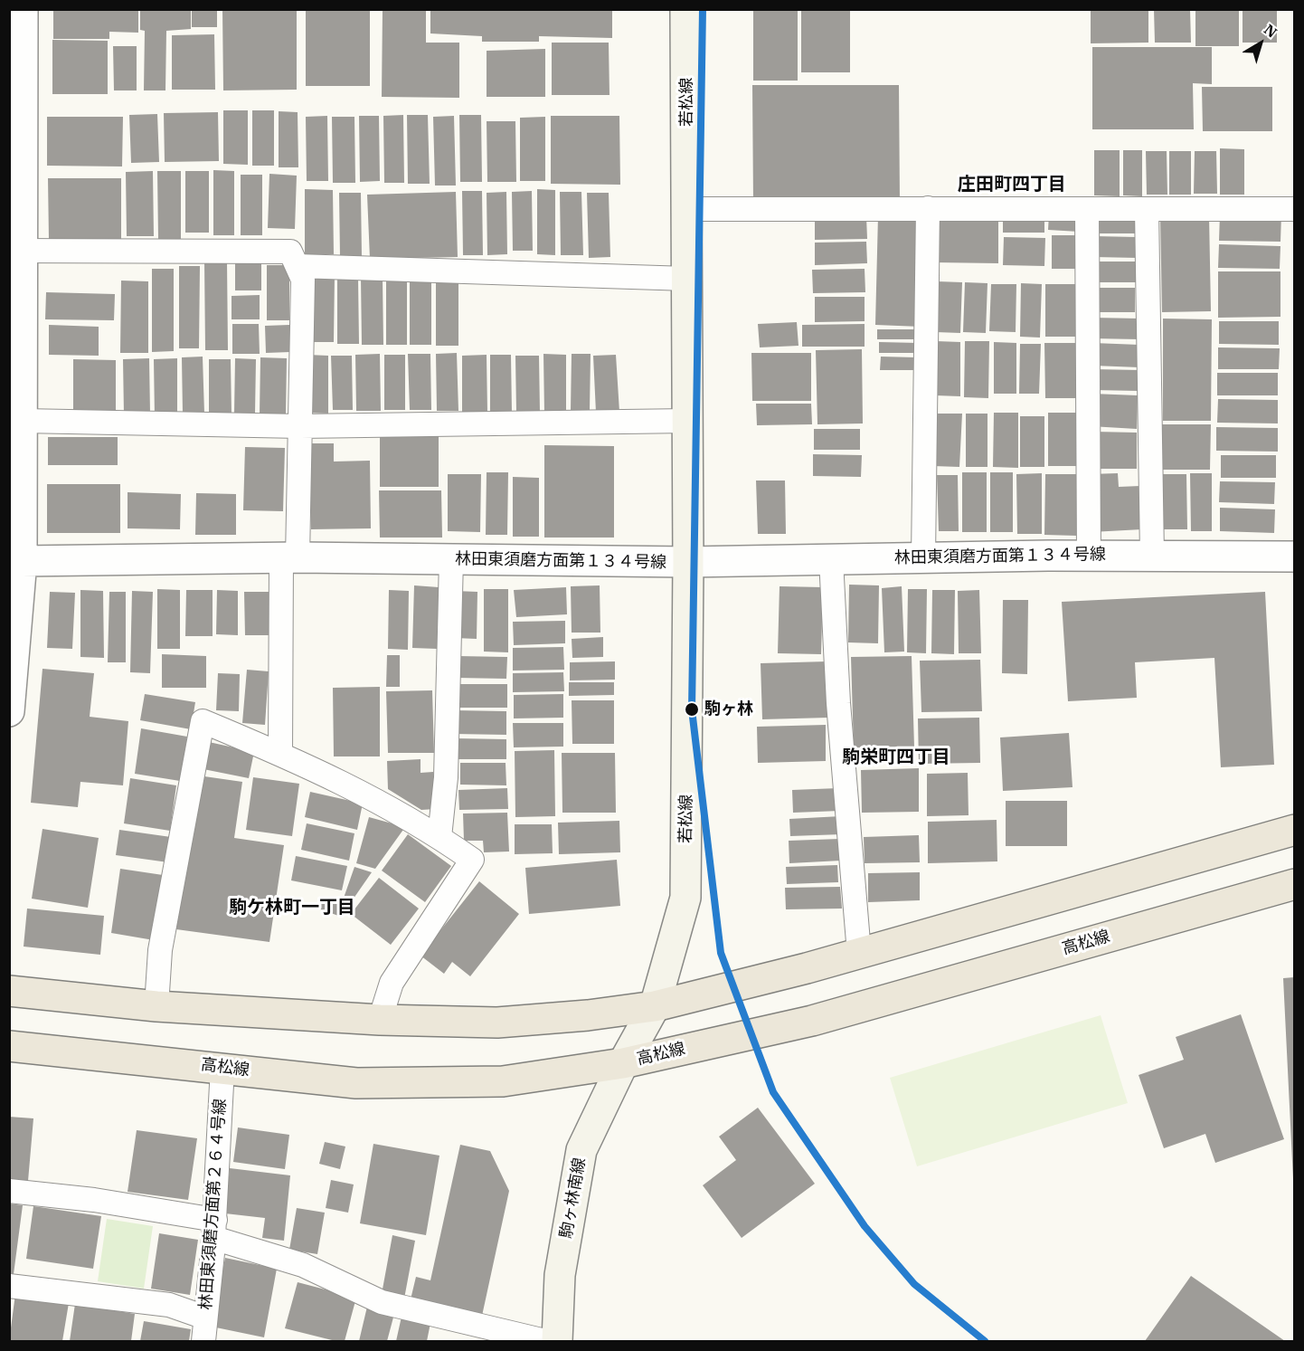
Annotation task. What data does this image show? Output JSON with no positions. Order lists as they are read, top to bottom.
{
  "streets": {
    "main road": ["高松線"],
    "street": ["若松線", "林田東須磨方面第１３４号線", "駒ヶ林南線"],
    "lane": ["林田東須磨方面第２６４号線"]
  },
  "crossings": [
    ["若松線", "林田東須磨方面第１３４号線"],
    ["若松線", "高松線"],
    ["若松線", "駒ヶ林南線"],
    ["高松線", "駒ヶ林南線"],
    ["高松線", "林田東須磨方面第２６４号線"]
  ],
  "districts": ["庄田町四丁目", "駒栄町四丁目", "駒ケ林町一丁目"],
  "places": ["駒ヶ林"],
  "north": "top right"
}
